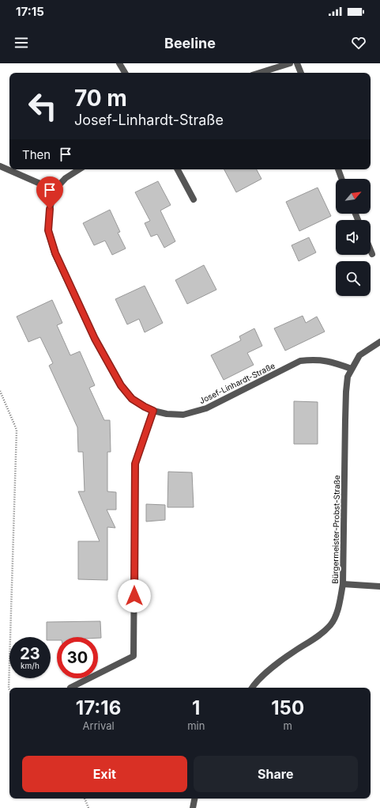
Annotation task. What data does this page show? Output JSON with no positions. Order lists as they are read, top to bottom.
{
  "streets": {
    "street": ["Josef-Linhardt-Straße", "Bürgermeister-Probst-Straße"]
  },
  "crossings": [
    ["Josef-Linhardt-Straße", "Bürgermeister-Probst-Straße"]
  ],
  "north": "top right",
  "page": {
    "status": "17:15",
    "header": "Beeline",
    "turn": ["70 m", "Josef-Linhardt-Straße"],
    "then": "Then",
    "speed": "23 km/h",
    "limit": "30",
    "eta": [
      "17:16",
      "Arrival",
      "1",
      "min",
      "150",
      "m"
    ],
    "buttons": ["Exit", "Share"]
  }
}
